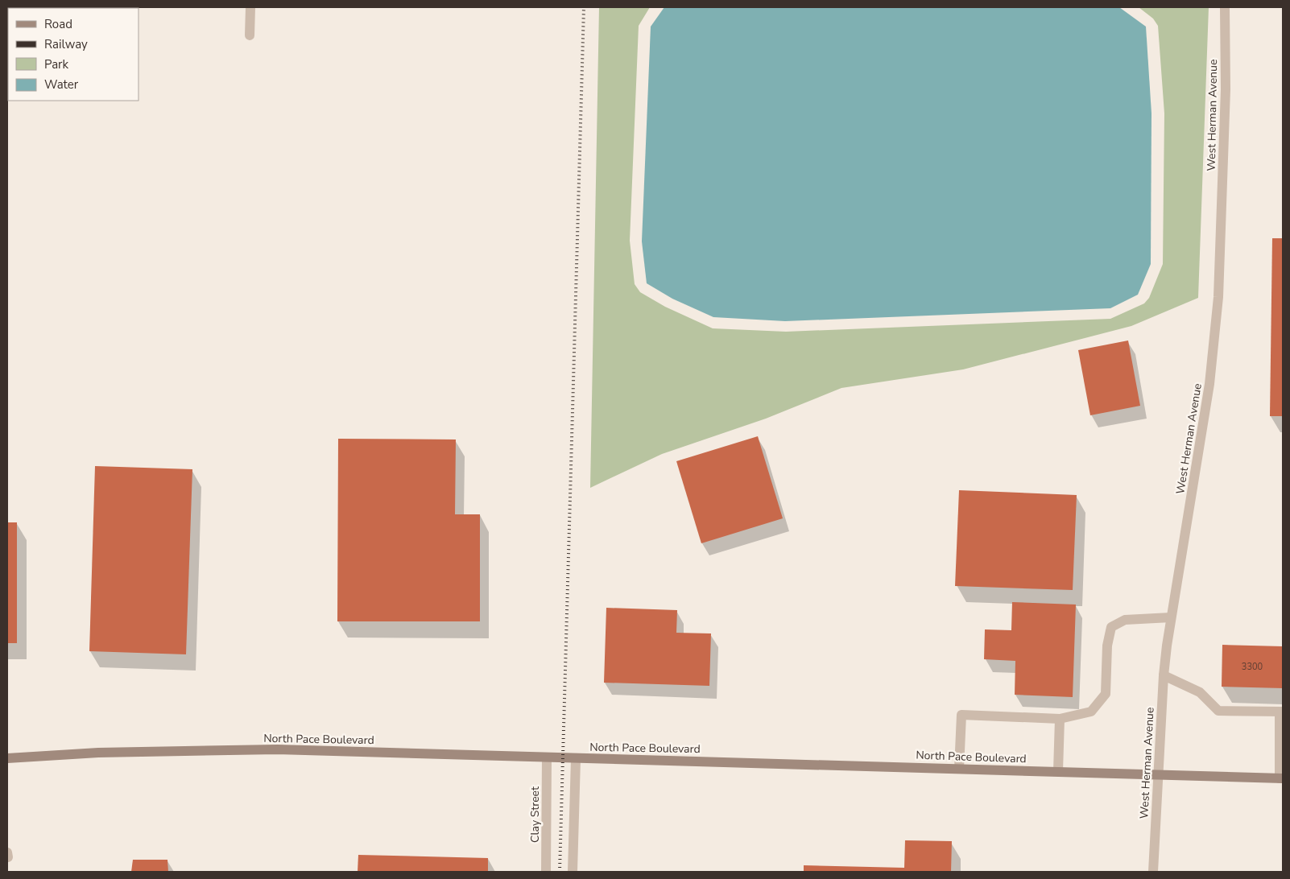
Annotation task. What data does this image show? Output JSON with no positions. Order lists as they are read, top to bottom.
{
  "streets": {
    "main road": ["North Pace Boulevard"],
    "street": ["West Herman Avenue", "Clay Street"]
  },
  "crossings": [
    ["West Herman Avenue", "North Pace Boulevard"],
    ["North Pace Boulevard", "Clay Street"]
  ],
  "house_numbers": ["3300"],
  "legend": [
    "Road",
    "Railway",
    "Park",
    "Water"
  ]
}
